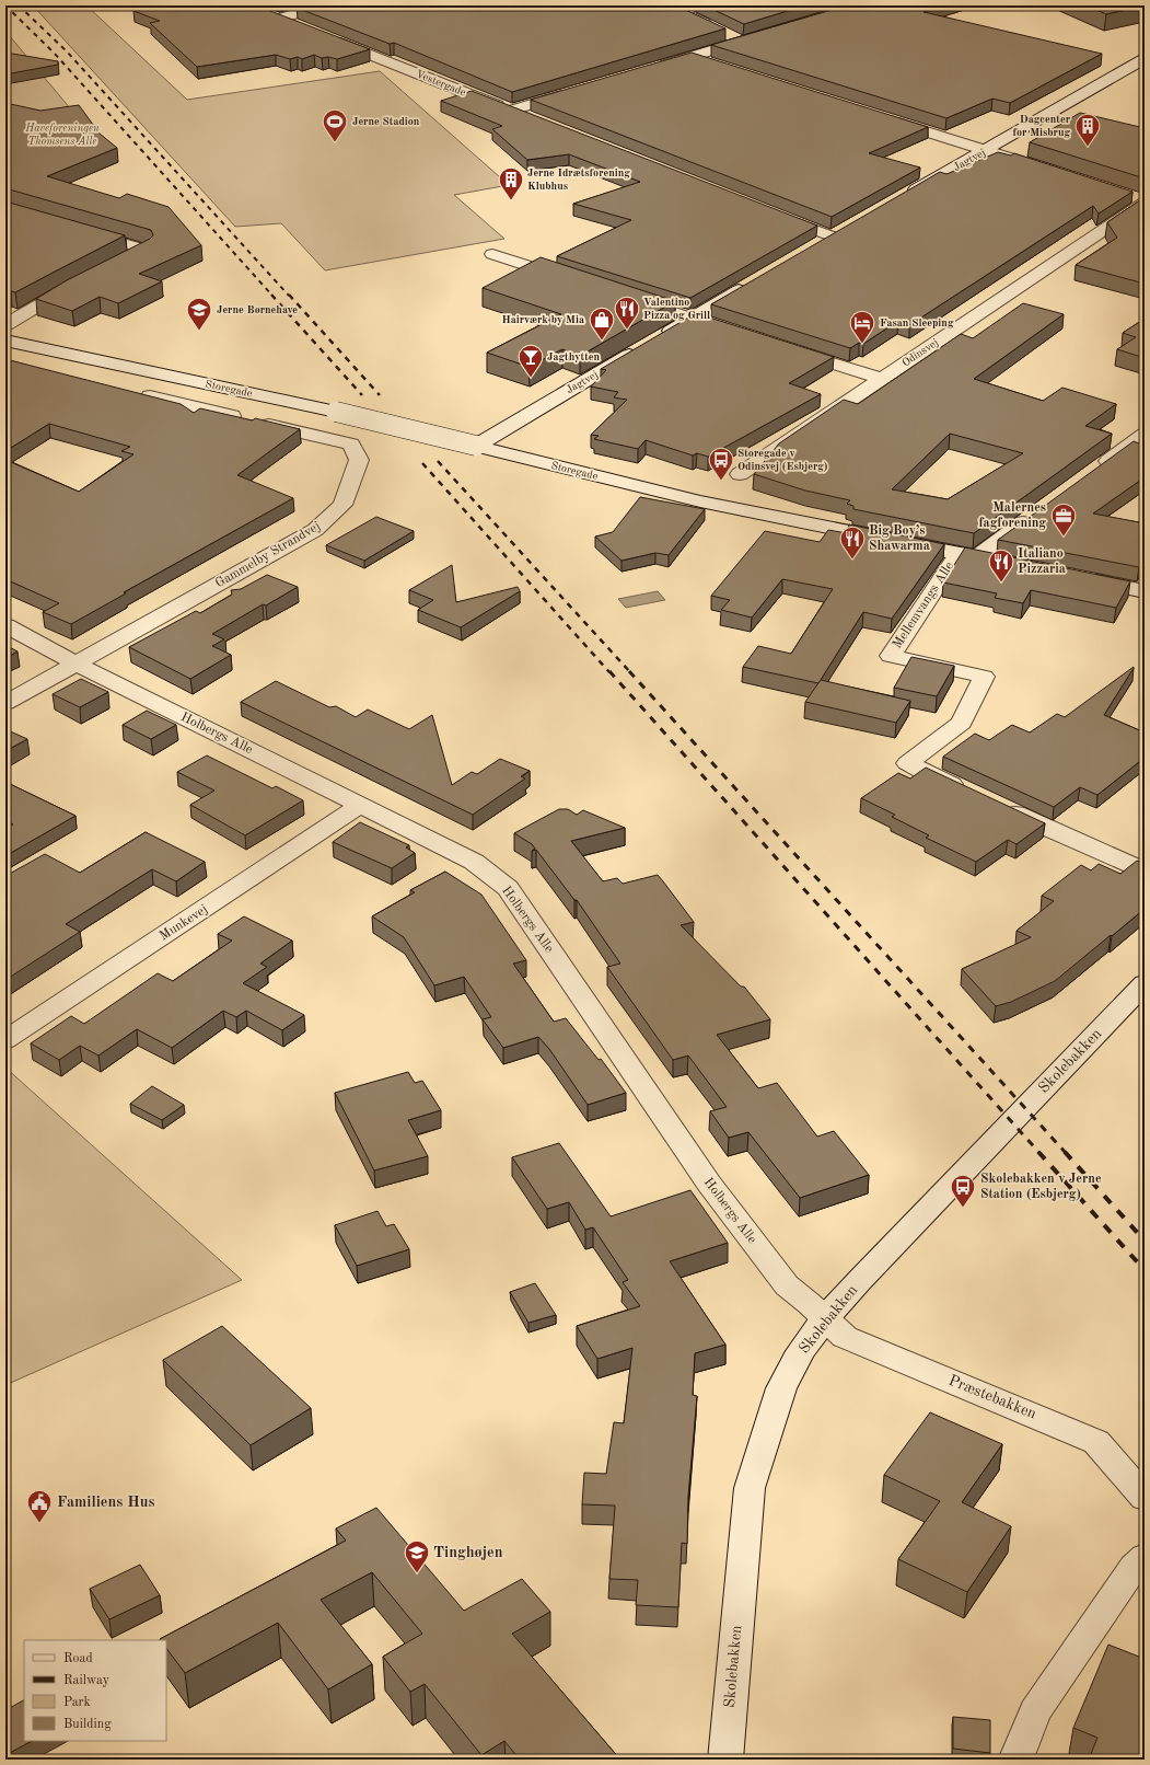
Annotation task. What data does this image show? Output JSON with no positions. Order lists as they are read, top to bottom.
{
  "streets": {
    "street": [
      "Vestergade",
      "Jagtvej",
      "Odinsvej",
      "Storegade",
      "Gammelby Strandvej",
      "Mellemvangs Alle",
      "Holbergs Alle",
      "Munkevej",
      "Skolebakken",
      "Præstebakken"
    ]
  },
  "crossings": [
    ["Jagtvej", "Storegade"],
    ["Storegade", "Mellemvangs Alle"],
    ["Gammelby Strandvej", "Holbergs Alle"],
    ["Holbergs Alle", "Munkevej"],
    ["Holbergs Alle", "Skolebakken"],
    ["Holbergs Alle", "Præstebakken"],
    ["Skolebakken", "Præstebakken"]
  ],
  "parks": ["Haveforeningen Thomsens Alle"],
  "places": {
    "sports": ["Jerne Stadion"],
    "building": ["Dagcenter for Misbrug", "Jerne Idrætsforening Klubhus"],
    "restaurant": ["Valentino Pizza og Grill", "Big Boy’s Shawarma", "Italiano Pizzaria"],
    "school or university": ["Jerne Børnehave", "Tinghøjen"],
    "shop": ["Hairværk by Mia"],
    "hotel": ["Fasan Sleeping"],
    "bar": ["Jagthytten"],
    "bus stop": ["Storegade v Odinsvej (Esbjerg)", "Skolebakken v Jerne Station (Esbjerg)"],
    "office": ["Malernes fagforening"],
    "public building": ["Familiens Hus"]
  },
  "legend": [
    "Road",
    "Railway",
    "Park",
    "Building"
  ]
}
